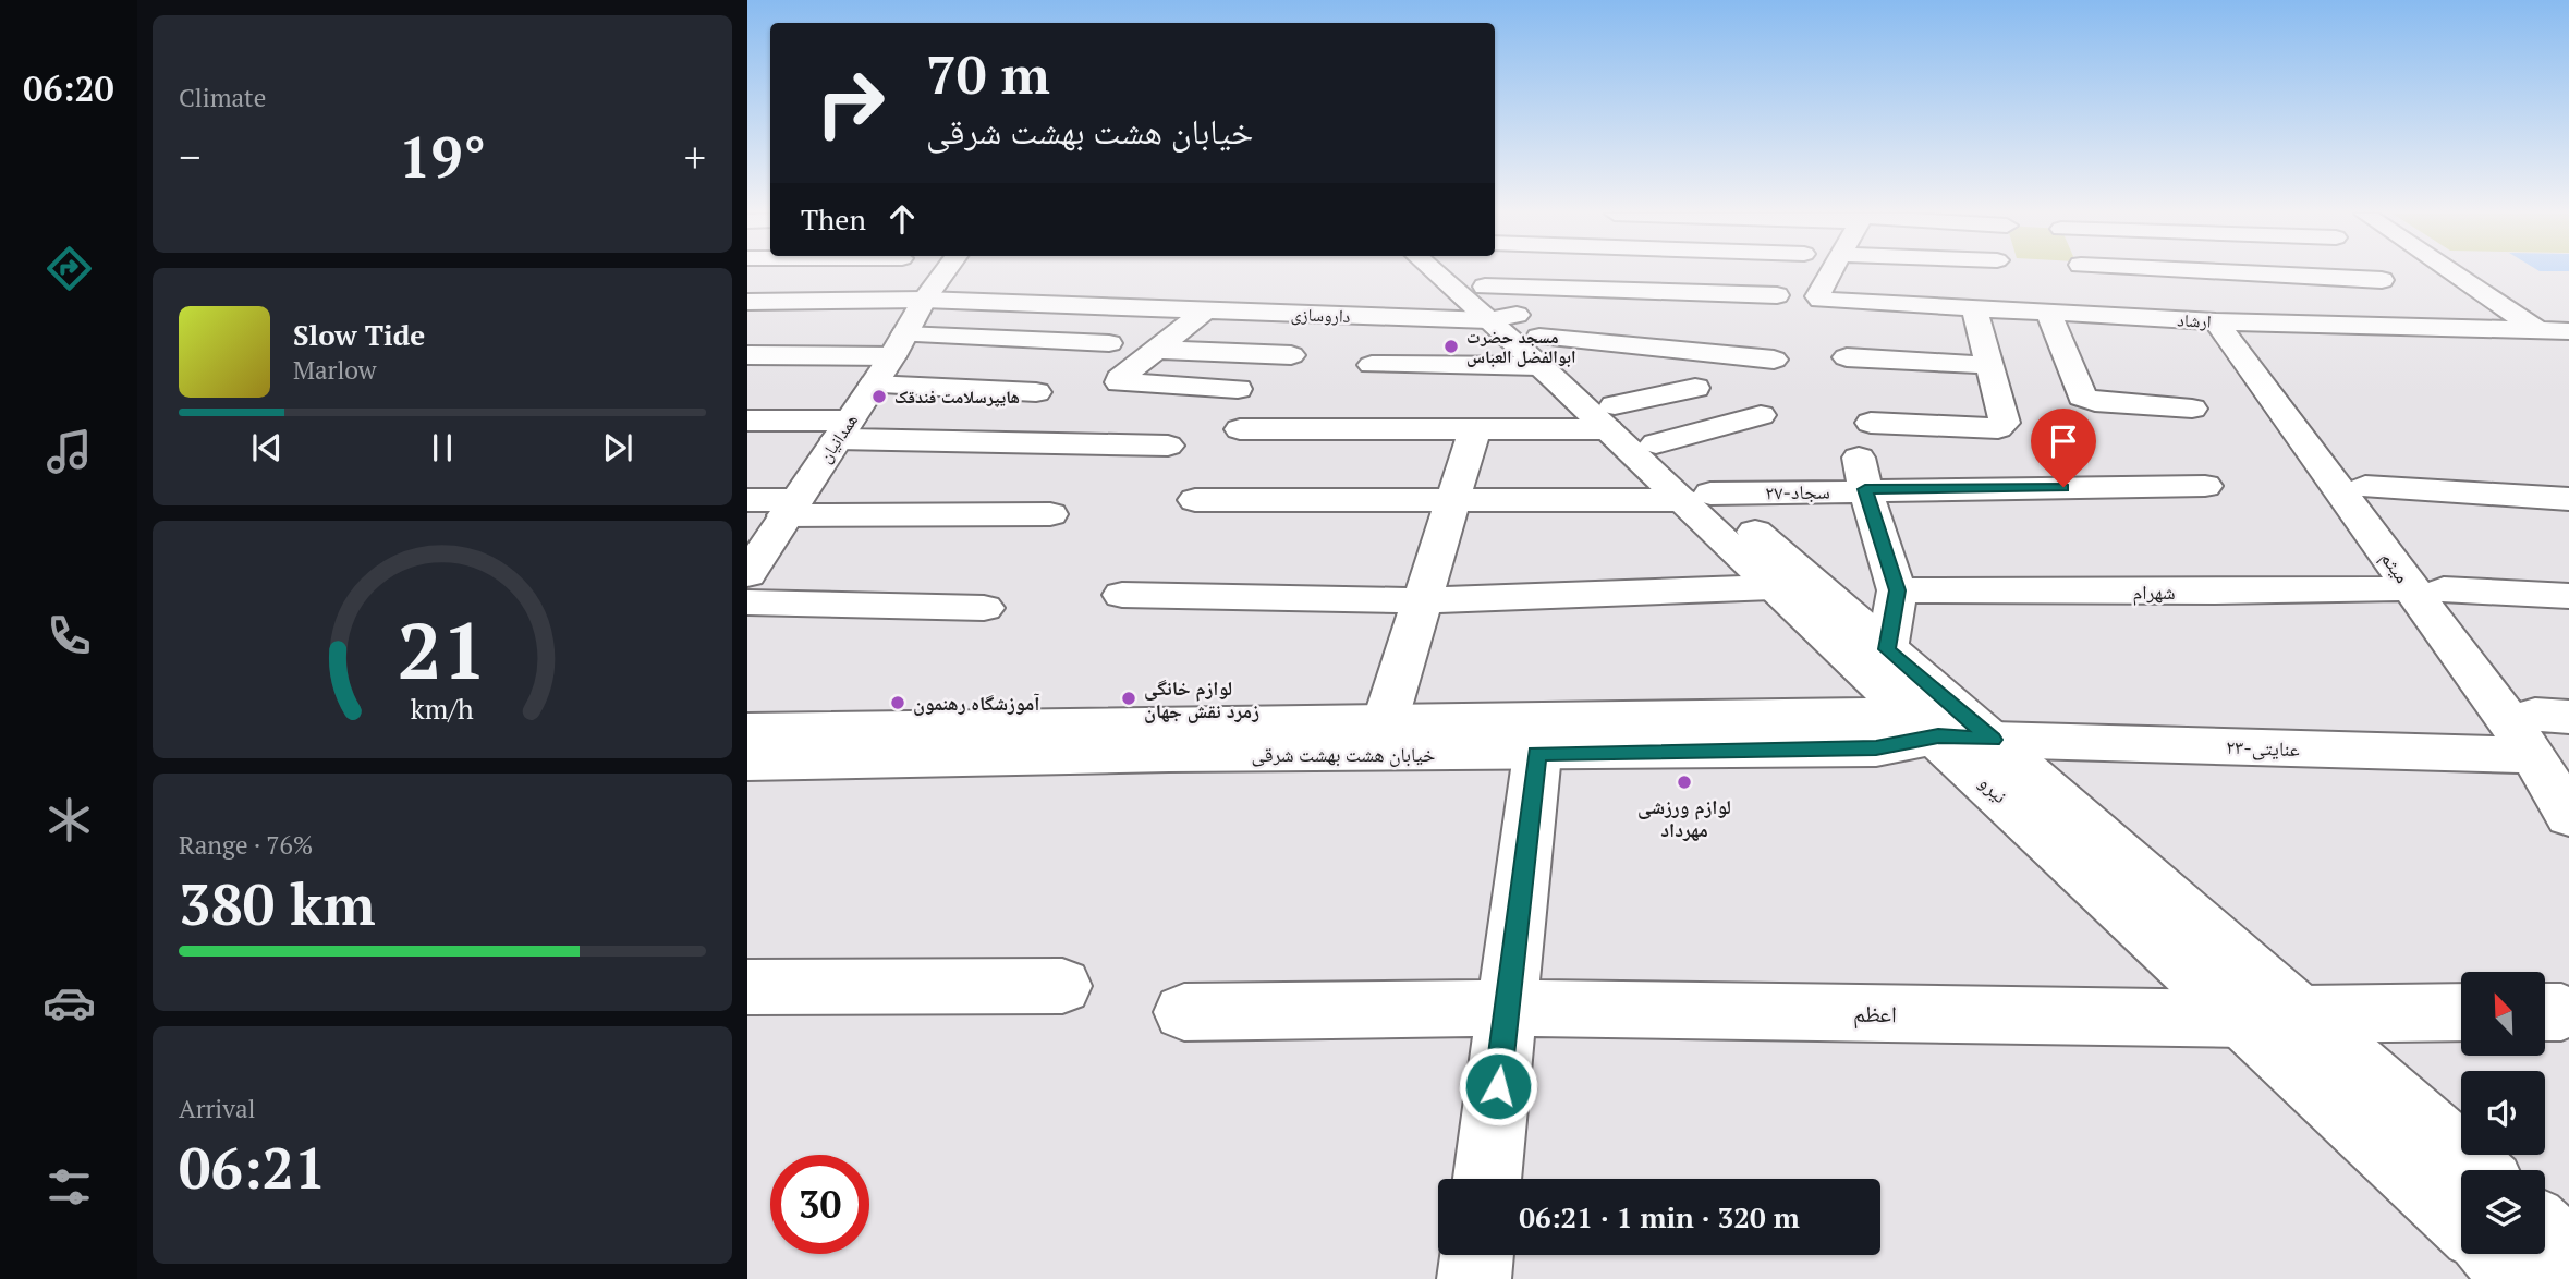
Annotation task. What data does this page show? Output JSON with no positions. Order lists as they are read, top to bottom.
{
  "streets": {
    "street": [
      "داروسازی",
      "ارشاد",
      "همدانیان",
      "۲۷-سجاد",
      "میثم",
      "شهرام",
      "۲۳-عنایتی",
      "خیابان هشت بهشت شرقی",
      "نیرو",
      "اعظم"
    ]
  },
  "crossings": [
    ["داروسازی", "همدانیان"],
    ["داروسازی", "نیرو"],
    ["ارشاد", "میثم"],
    ["۲۷-سجاد", "نیرو"],
    ["میثم", "شهرام"],
    ["میثم", "۲۳-عنایتی"],
    ["۲۳-عنایتی", "خیابان هشت بهشت شرقی"],
    ["۲۳-عنایتی", "نیرو"],
    ["خیابان هشت بهشت شرقی", "نیرو"],
    ["نیرو", "اعظم"]
  ],
  "places": [
    "مسجد حضرت ابوالفضل العباس",
    "هایپرسلامت فندقک",
    "لوازم خانگی زمرد نقش جهان",
    "آموزشگاه رهنمون",
    "لوازم ورزشی مهرداد"
  ],
  "north": "top left",
  "page": {
    "tabs": "06:20",
    "tile": [
      "Climate",
      ["Range · 76%", "380 km"],
      ["Arrival", "06:21"]
    ],
    "turn": ["70 m", "خیابان هشت بهشت شرقی"],
    "heat": ["−", "19°", "+"],
    "then": "Then",
    "song": ["Slow Tide", "Marlow"],
    "limit": "30",
    "trip": "06:21 · 1 min · 320 m",
    "gauge": ["21", "km/h"]
  }
}
